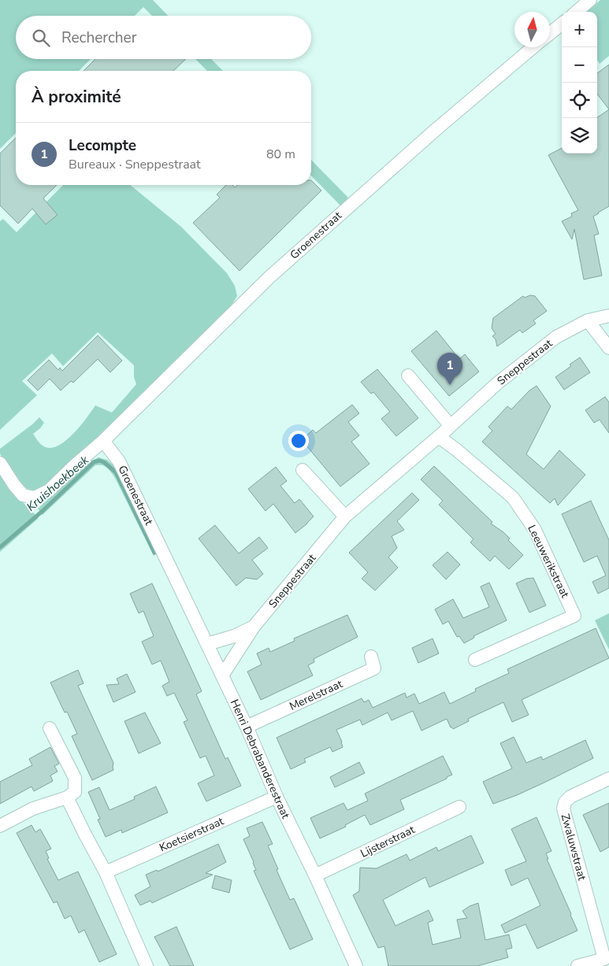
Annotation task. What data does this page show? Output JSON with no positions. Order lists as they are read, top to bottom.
{
  "streets": {
    "street": [
      "Groenestraat",
      "Sneppestraat",
      "Leeuwerikstraat",
      "Merelstraat",
      "Henri Debrabanderestraat",
      "Koetsierstraat",
      "Lijsterstraat",
      "Zwaluwstraat"
    ]
  },
  "crossings": [
    ["Groenestraat", "Henri Debrabanderestraat"],
    ["Sneppestraat", "Leeuwerikstraat"],
    ["Sneppestraat", "Henri Debrabanderestraat"],
    ["Merelstraat", "Henri Debrabanderestraat"],
    ["Henri Debrabanderestraat", "Koetsierstraat"],
    ["Henri Debrabanderestraat", "Lijsterstraat"]
  ],
  "water": ["Kruishoekbeek"],
  "north": "top",
  "page": {
    "map_buttons": ["+", "−"],
    "search": "Rechercher",
    "heading": "À proximité",
    "list": [
      {
        "mark": "1",
        "name": "Lecompte",
        "note": "Bureaux · Sneppestraat",
        "value": "80 m"
      }
    ],
    "pins": "1"
  }
}
